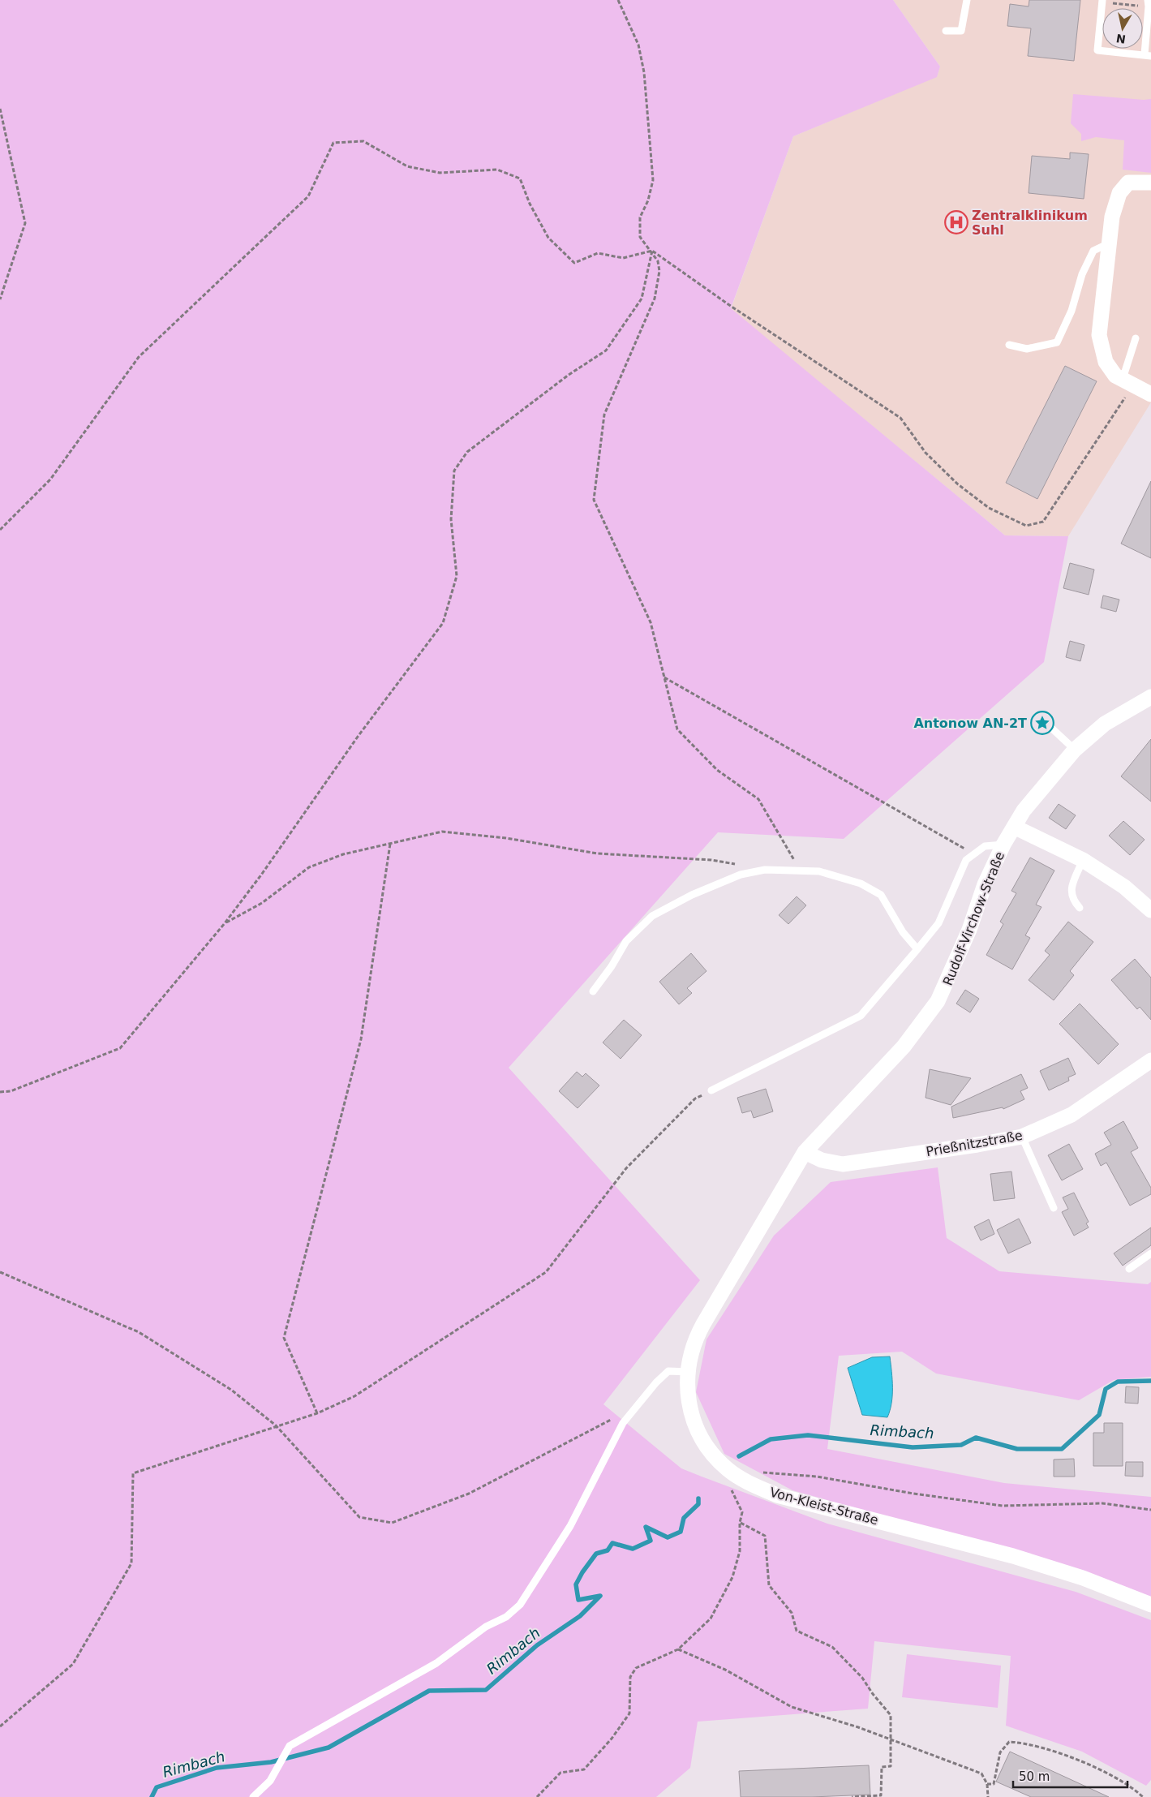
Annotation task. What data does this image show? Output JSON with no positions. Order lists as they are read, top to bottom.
{
  "streets": {
    "street": ["Rudolf-Virchow-Straße", "Prießnitzstraße", "Von-Kleist-Straße"]
  },
  "crossings": [
    ["Rudolf-Virchow-Straße", "Prießnitzstraße"],
    ["Rudolf-Virchow-Straße", "Von-Kleist-Straße"],
    ["Prießnitzstraße", "Von-Kleist-Straße"]
  ],
  "water": ["Rimbach"],
  "places": {
    "hospital": ["Zentralklinikum Suhl"],
    "place": ["Antonow AN-2T"]
  },
  "scale_bar": "50 m",
  "north": "bottom"
}
